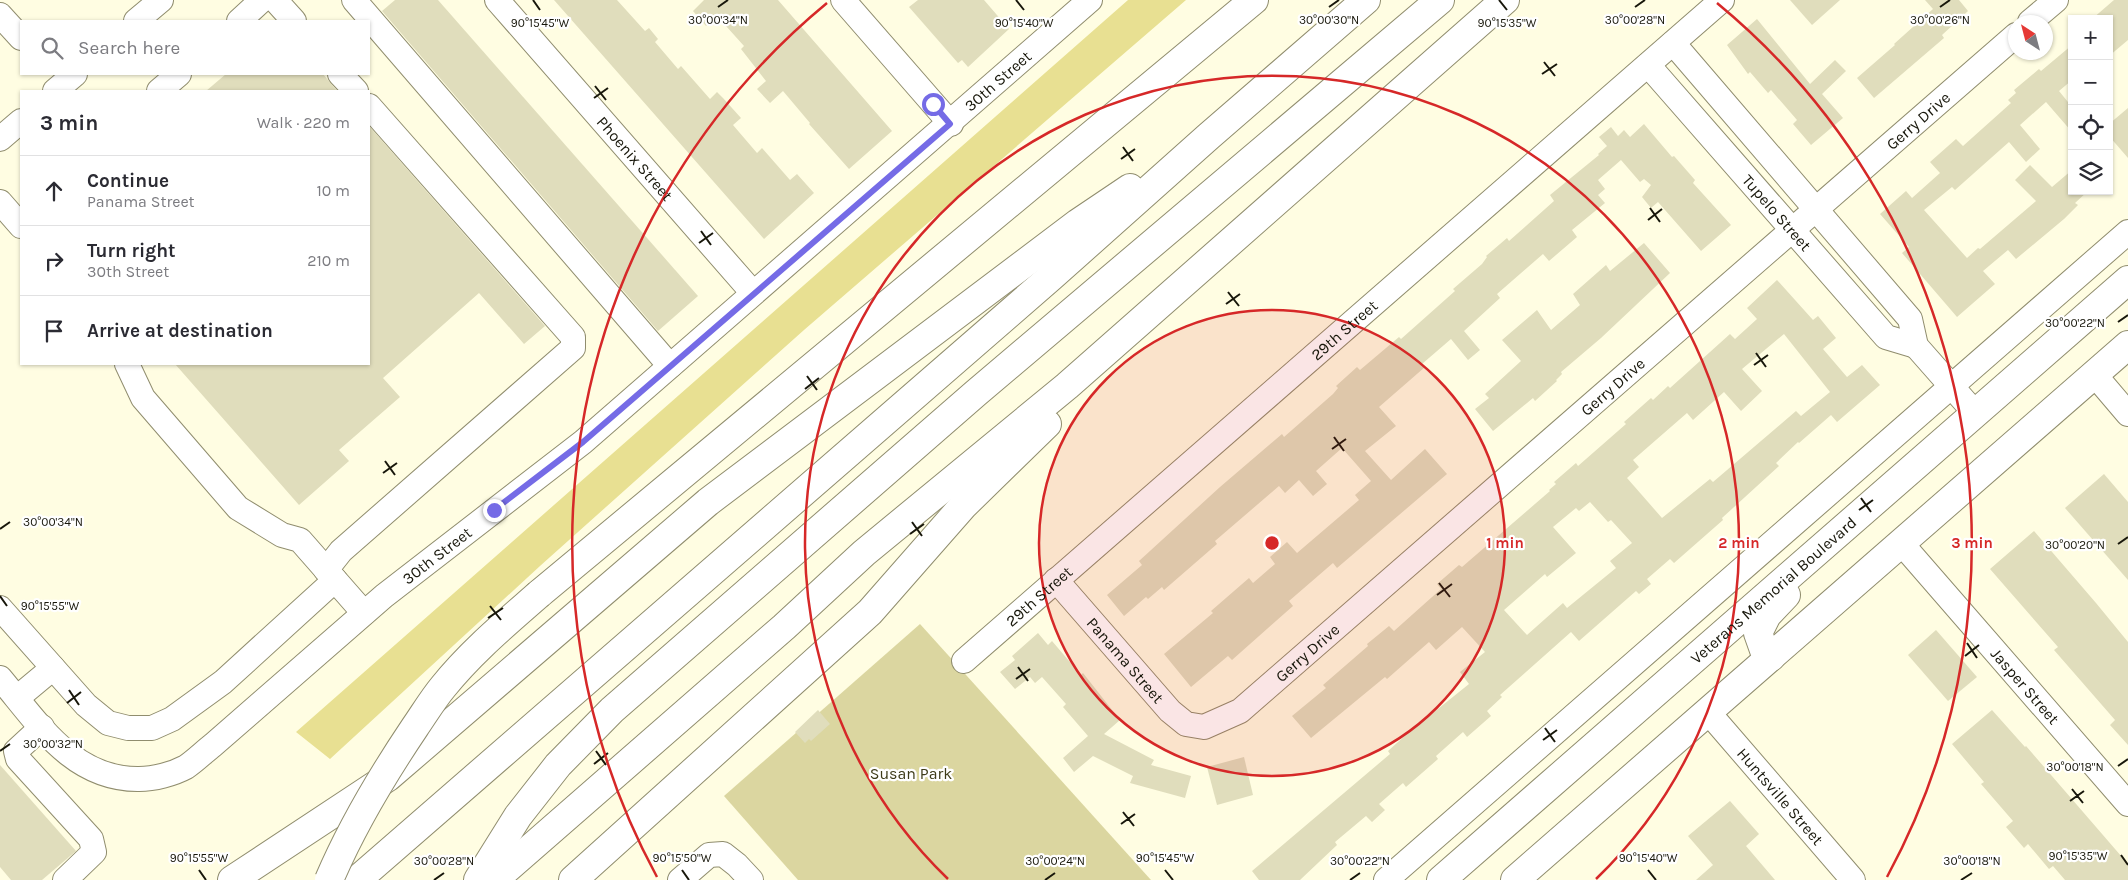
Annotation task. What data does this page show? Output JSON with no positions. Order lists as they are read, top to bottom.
{
  "streets": {
    "main road": ["Veterans Memorial Boulevard"],
    "street": [
      "30th Street",
      "Gerry Drive",
      "Phoenix Street",
      "Tupelo Street",
      "29th Street",
      "Panama Street",
      "Jasper Street",
      "Huntsville Street"
    ]
  },
  "crossings": [
    ["30th Street", "Phoenix Street"],
    ["Gerry Drive", "Tupelo Street"],
    ["Gerry Drive", "Panama Street"],
    ["Tupelo Street", "29th Street"],
    ["Tupelo Street", "Veterans Memorial Boulevard"],
    ["29th Street", "Panama Street"]
  ],
  "parks": ["Susan Park"],
  "north": "top left",
  "page": {
    "map_buttons": ["+", "−"],
    "search": "Search here",
    "heading": ["3 min", "Walk · 220 m"],
    "list": [
      ["Continue", "Panama Street", "10 m"],
      ["Turn right", "30th Street", "210 m"],
      "Arrive at destination"
    ]
  },
  "coordinates": [
    "30°00'34\"N",
    "30°00'30\"N",
    "30°00'28\"N",
    "30°00'26\"N",
    "90°15'45\"W",
    "90°15'40\"W",
    "90°15'35\"W",
    "30°00'22\"N",
    "30°00'20\"N",
    "90°15'55\"W",
    "30°00'32\"N",
    "30°00'18\"N",
    "90°15'50\"W",
    "30°00'24\"N"
  ],
  "rings": ["1 min", "2 min", "3 min"]
}
